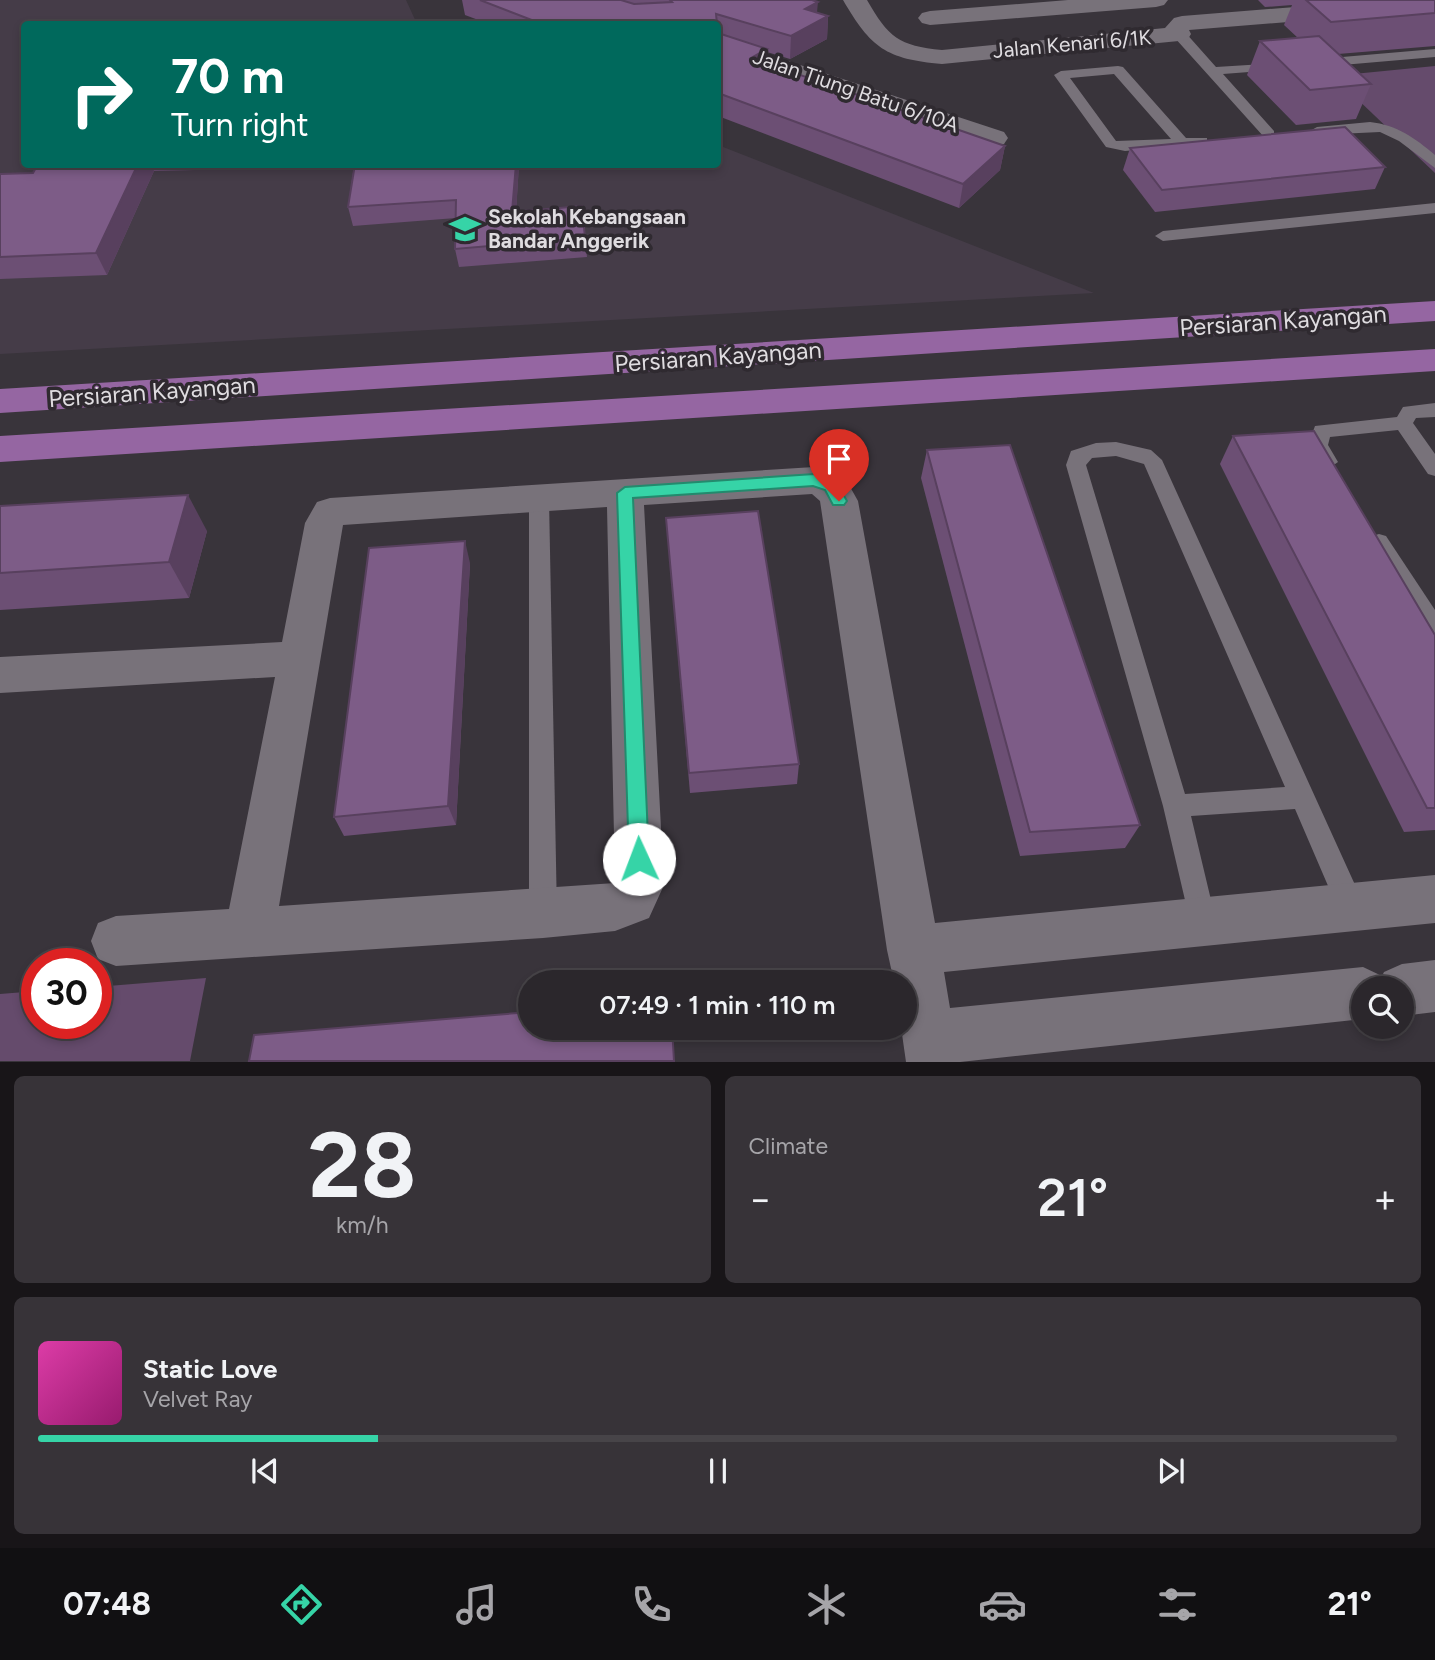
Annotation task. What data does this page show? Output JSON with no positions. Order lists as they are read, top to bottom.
{
  "streets": {
    "main road": ["Persiaran Kayangan"],
    "street": ["Jalan Kenari 6/1K", "Jalan Tiung Batu 6/10A"]
  },
  "places": {
    "school or university": ["Sekolah Kebangsaan Bandar Anggerik"]
  },
  "page": {
    "turn": ["70 m", "Turn right"],
    "limit": "30",
    "trip": "07:49 · 1 min · 110 m",
    "tile": [
      ["28", "km/h"],
      "Climate"
    ],
    "heat": ["−", "21°", "+"],
    "song": ["Static Love", "Velvet Ray"],
    "tabs": ["07:48", "21°"]
  }
}
